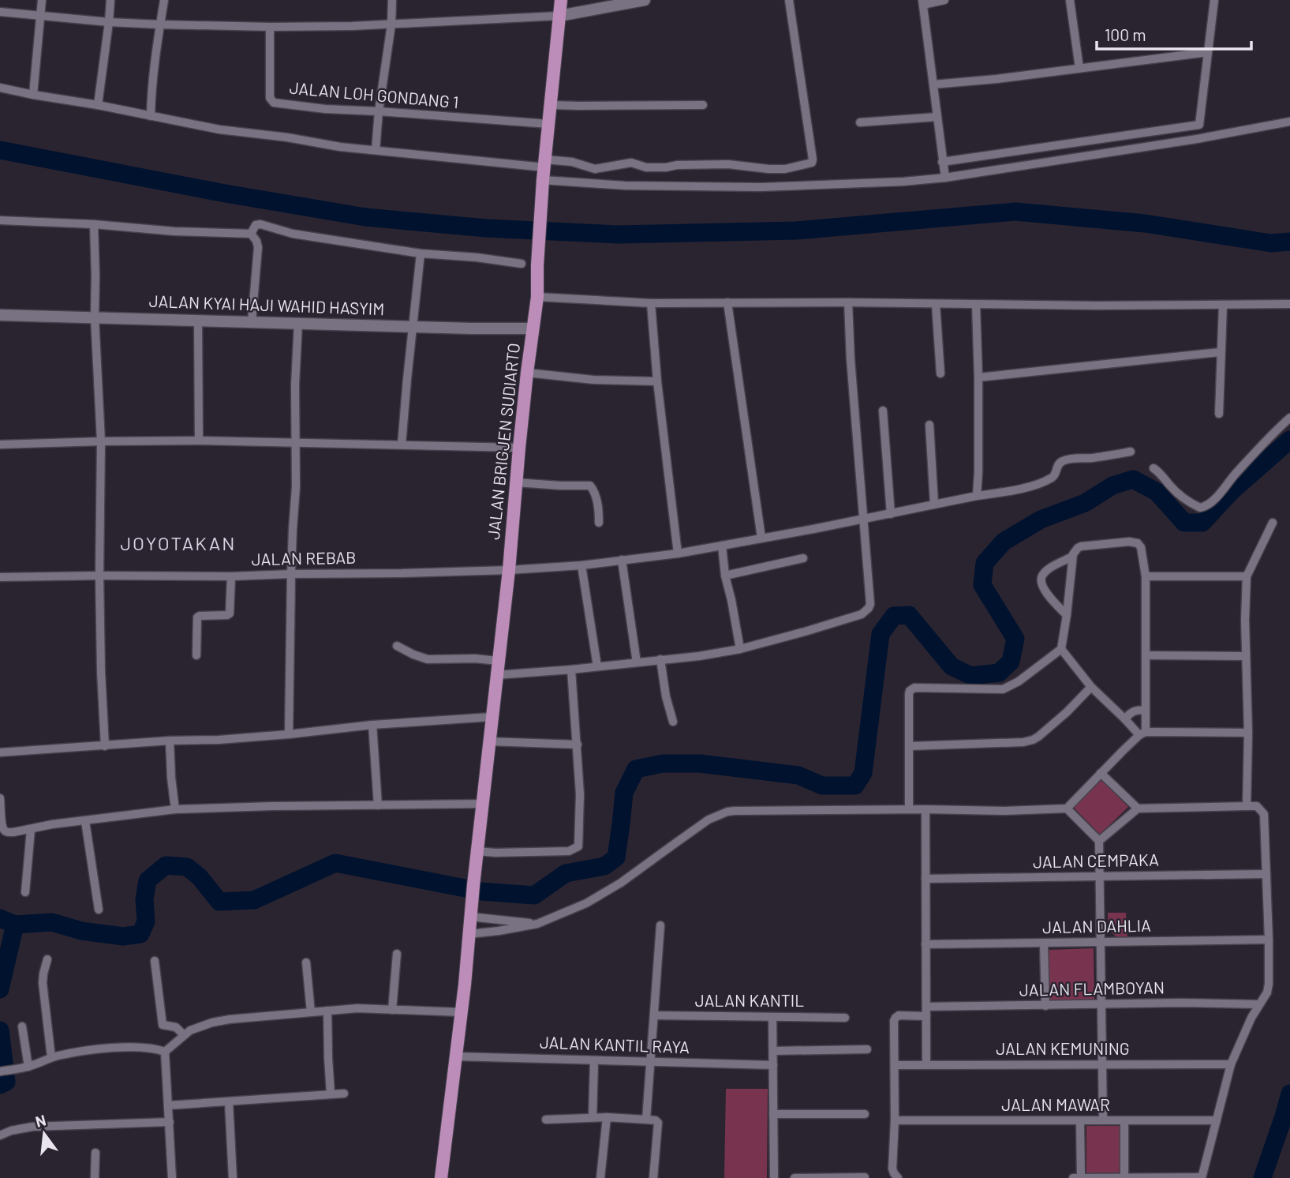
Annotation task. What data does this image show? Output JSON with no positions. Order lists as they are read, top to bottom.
{
  "streets": {
    "main road": ["JALAN KYAI HAJI WAHID HASYIM", "JALAN BRIGJEN SUDIARTO"],
    "street": [
      "JALAN LOH GONDANG 1",
      "JALAN REBAB",
      "JALAN CEMPAKA",
      "JALAN DAHLIA",
      "JALAN FLAMBOYAN",
      "JALAN KANTIL",
      "JALAN KANTIL RAYA",
      "JALAN KEMUNING",
      "JALAN MAWAR"
    ]
  },
  "crossings": [
    ["JALAN LOH GONDANG 1", "JALAN BRIGJEN SUDIARTO"],
    ["JALAN KYAI HAJI WAHID HASYIM", "JALAN BRIGJEN SUDIARTO"],
    ["JALAN BRIGJEN SUDIARTO", "JALAN REBAB"],
    ["JALAN BRIGJEN SUDIARTO", "JALAN KANTIL RAYA"],
    ["JALAN FLAMBOYAN", "JALAN KEMUNING"]
  ],
  "districts": ["JOYOTAKAN"],
  "scale_bar": "100 m",
  "north": "top"
}
